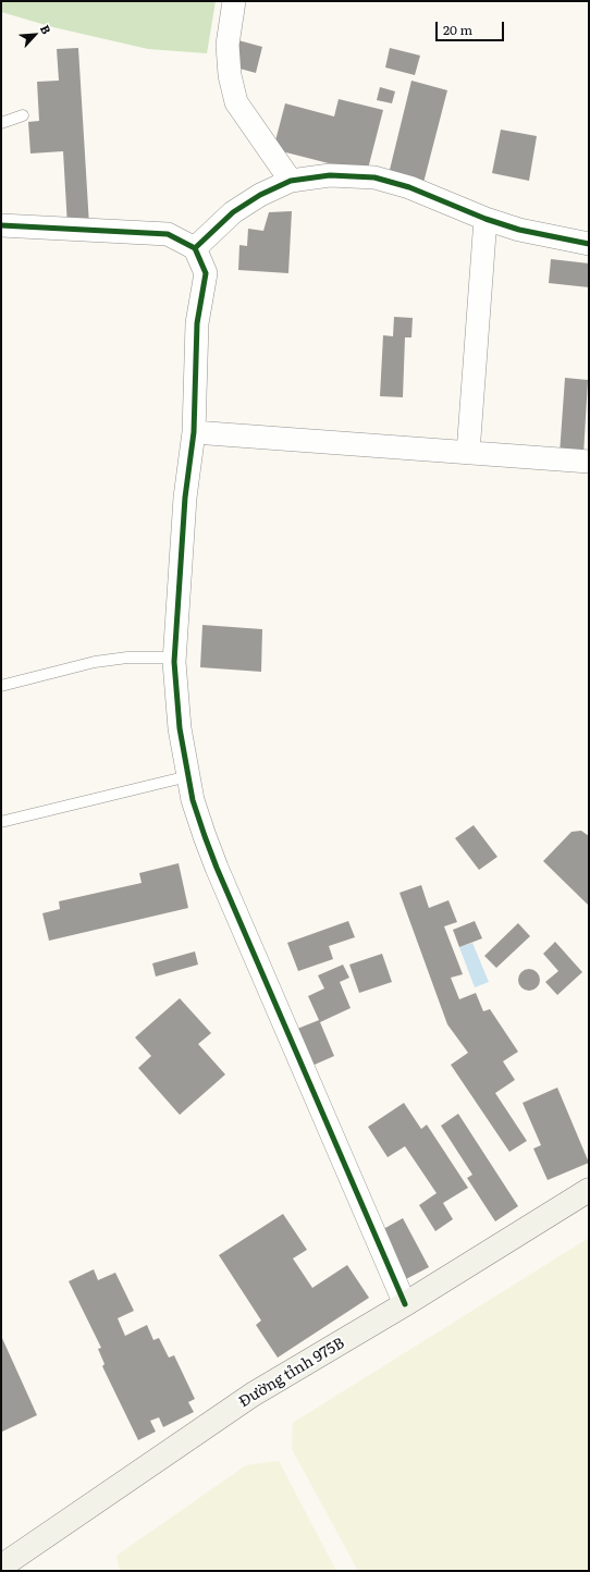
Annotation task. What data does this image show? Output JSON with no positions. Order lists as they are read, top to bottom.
{
  "streets": {
    "main road": ["Đường tỉnh 975B"]
  },
  "scale_bar": "20 m",
  "north": "top right"
}
